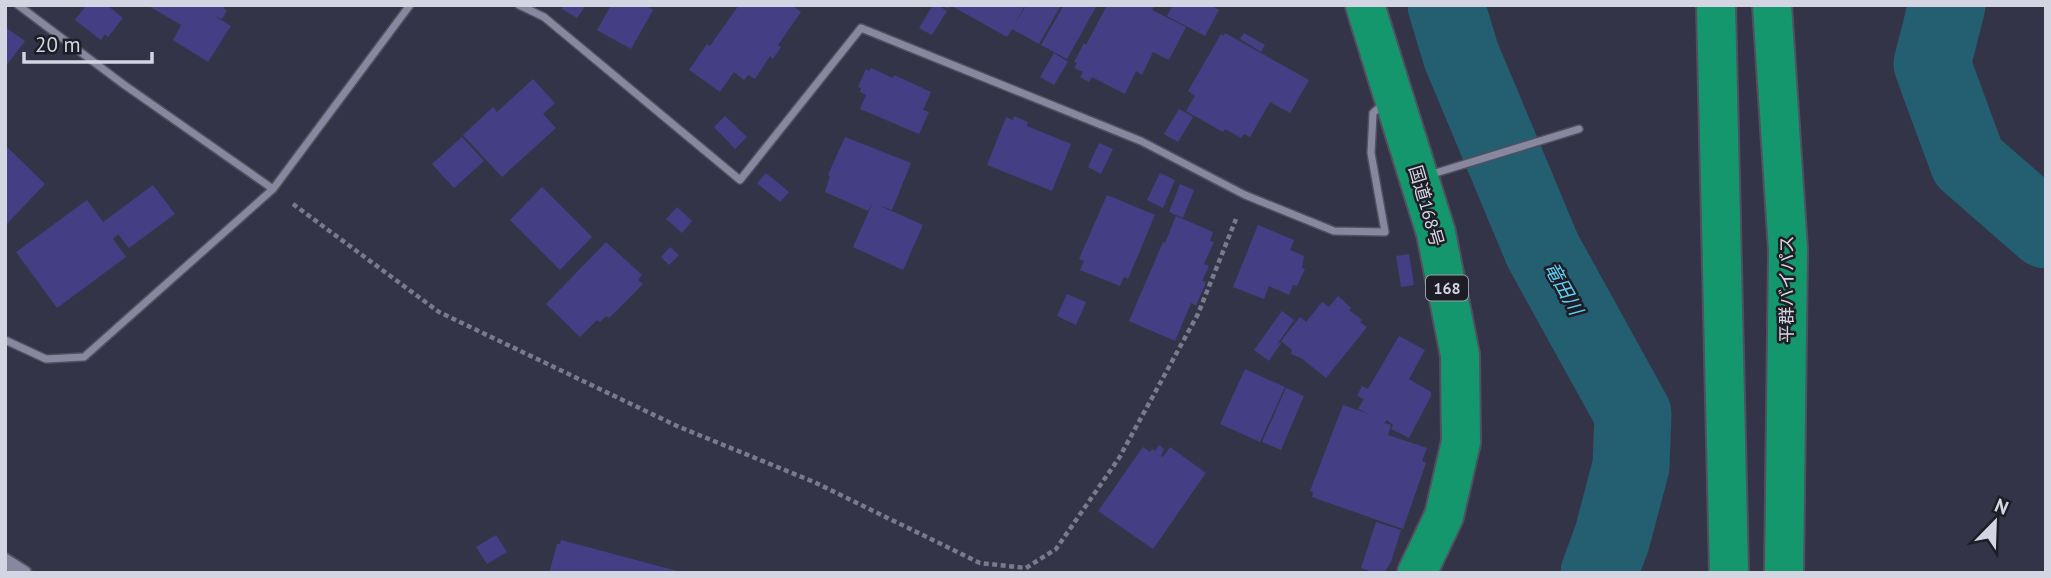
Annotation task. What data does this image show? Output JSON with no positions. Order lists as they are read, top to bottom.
{
  "streets": {
    "highway": ["国道168号", "168", "平群バイパス"]
  },
  "water": ["竜田川"],
  "scale_bar": "20 m",
  "north": "top right"
}
